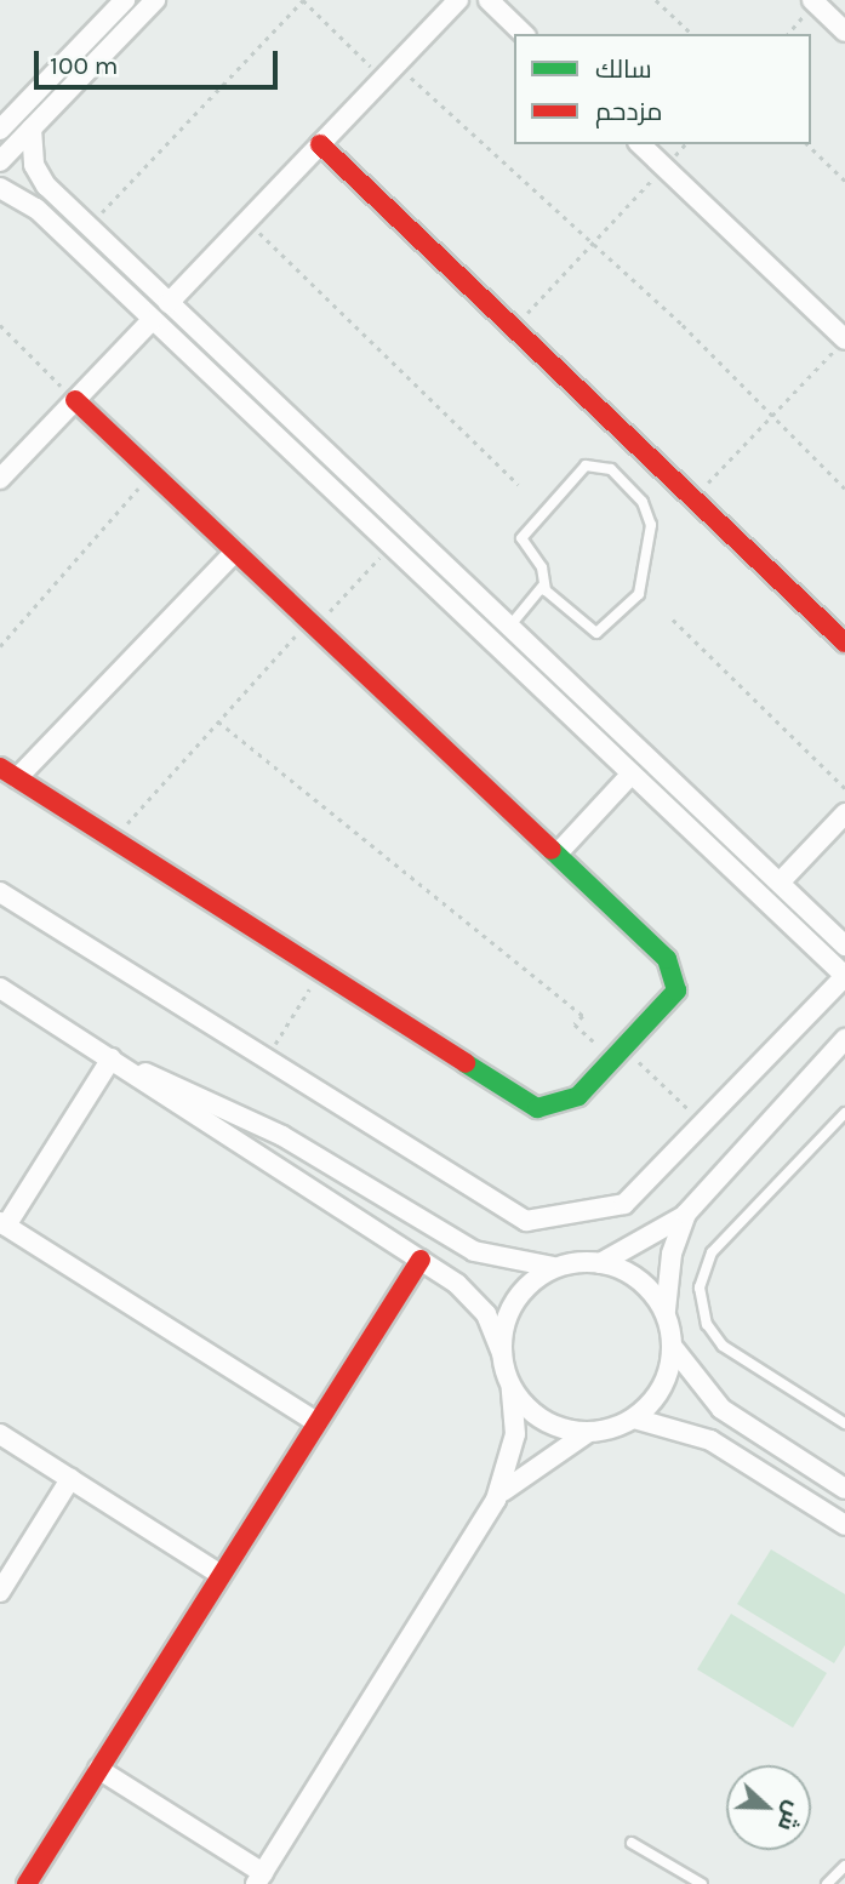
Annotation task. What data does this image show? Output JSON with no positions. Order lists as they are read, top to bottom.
{
  "legend": ["سالك", "مزدحم"],
  "scale_bar": "100 m",
  "north": "right"
}
